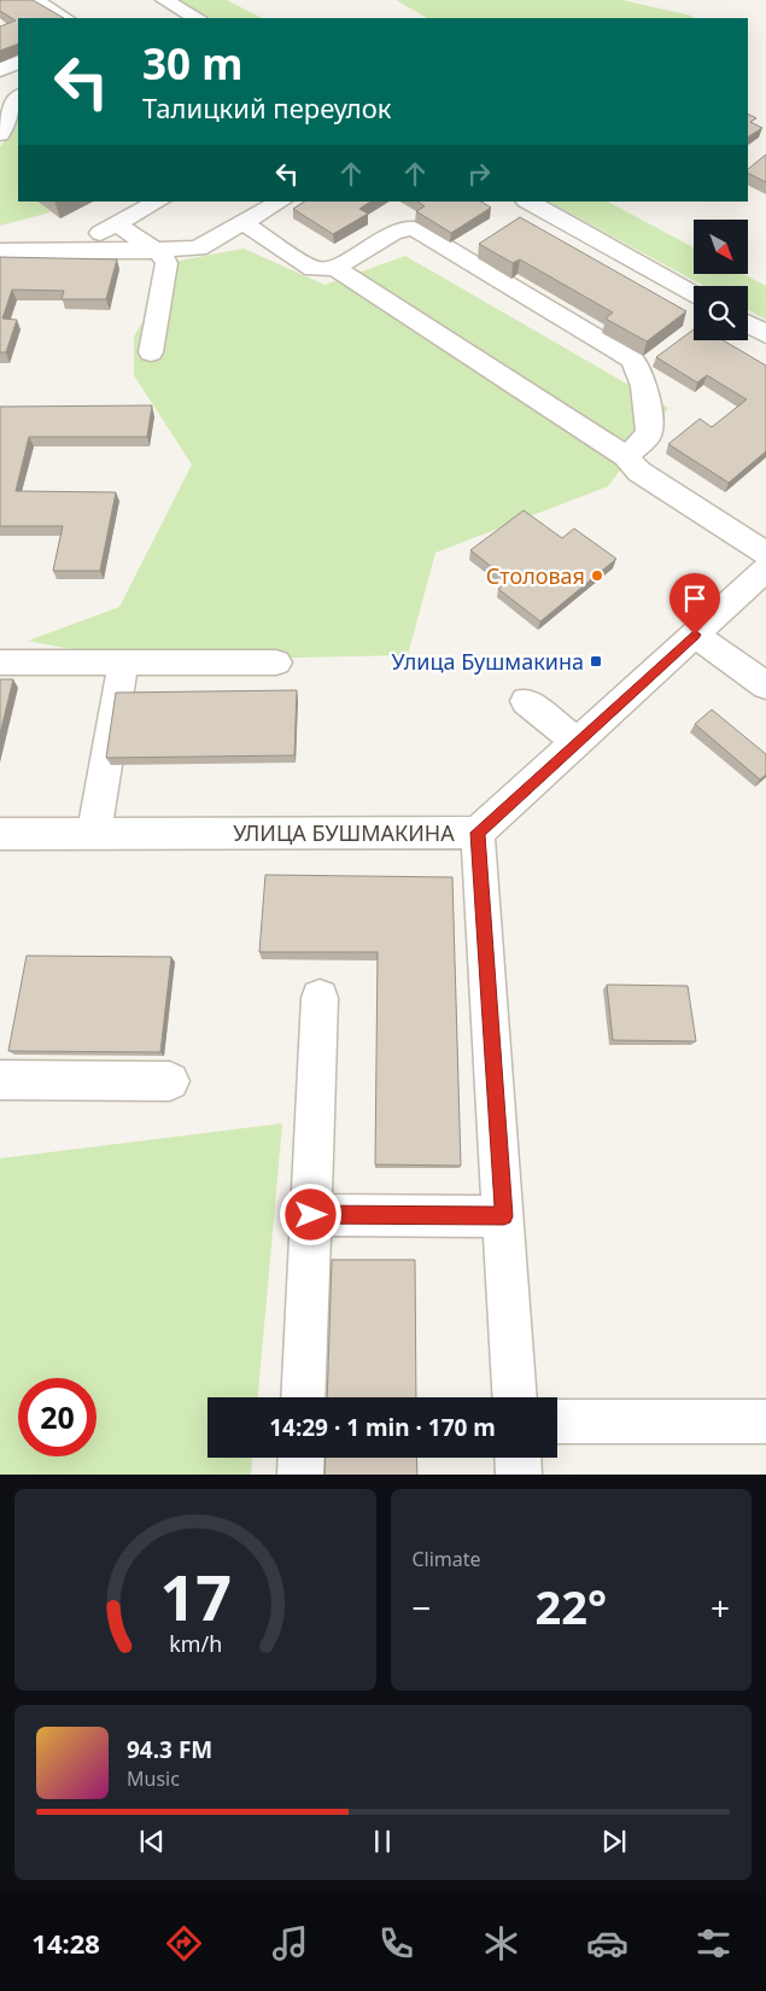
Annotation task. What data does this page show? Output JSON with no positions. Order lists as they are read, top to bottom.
{
  "streets": {
    "street": ["УЛИЦА БУШМАКИНА"]
  },
  "places": {
    "other": ["Столовая"],
    "transit": ["Улица Бушмакина"]
  },
  "north": "bottom right",
  "page": {
    "turn": ["30 m", "Талицкий переулок"],
    "limit": "20",
    "trip": "14:29 · 1 min · 170 m",
    "tile": "Climate",
    "heat": ["−", "22°", "+"],
    "song": ["94.3 FM", "Music"],
    "tabs": "14:28",
    "gauge": ["17", "km/h"]
  }
}
